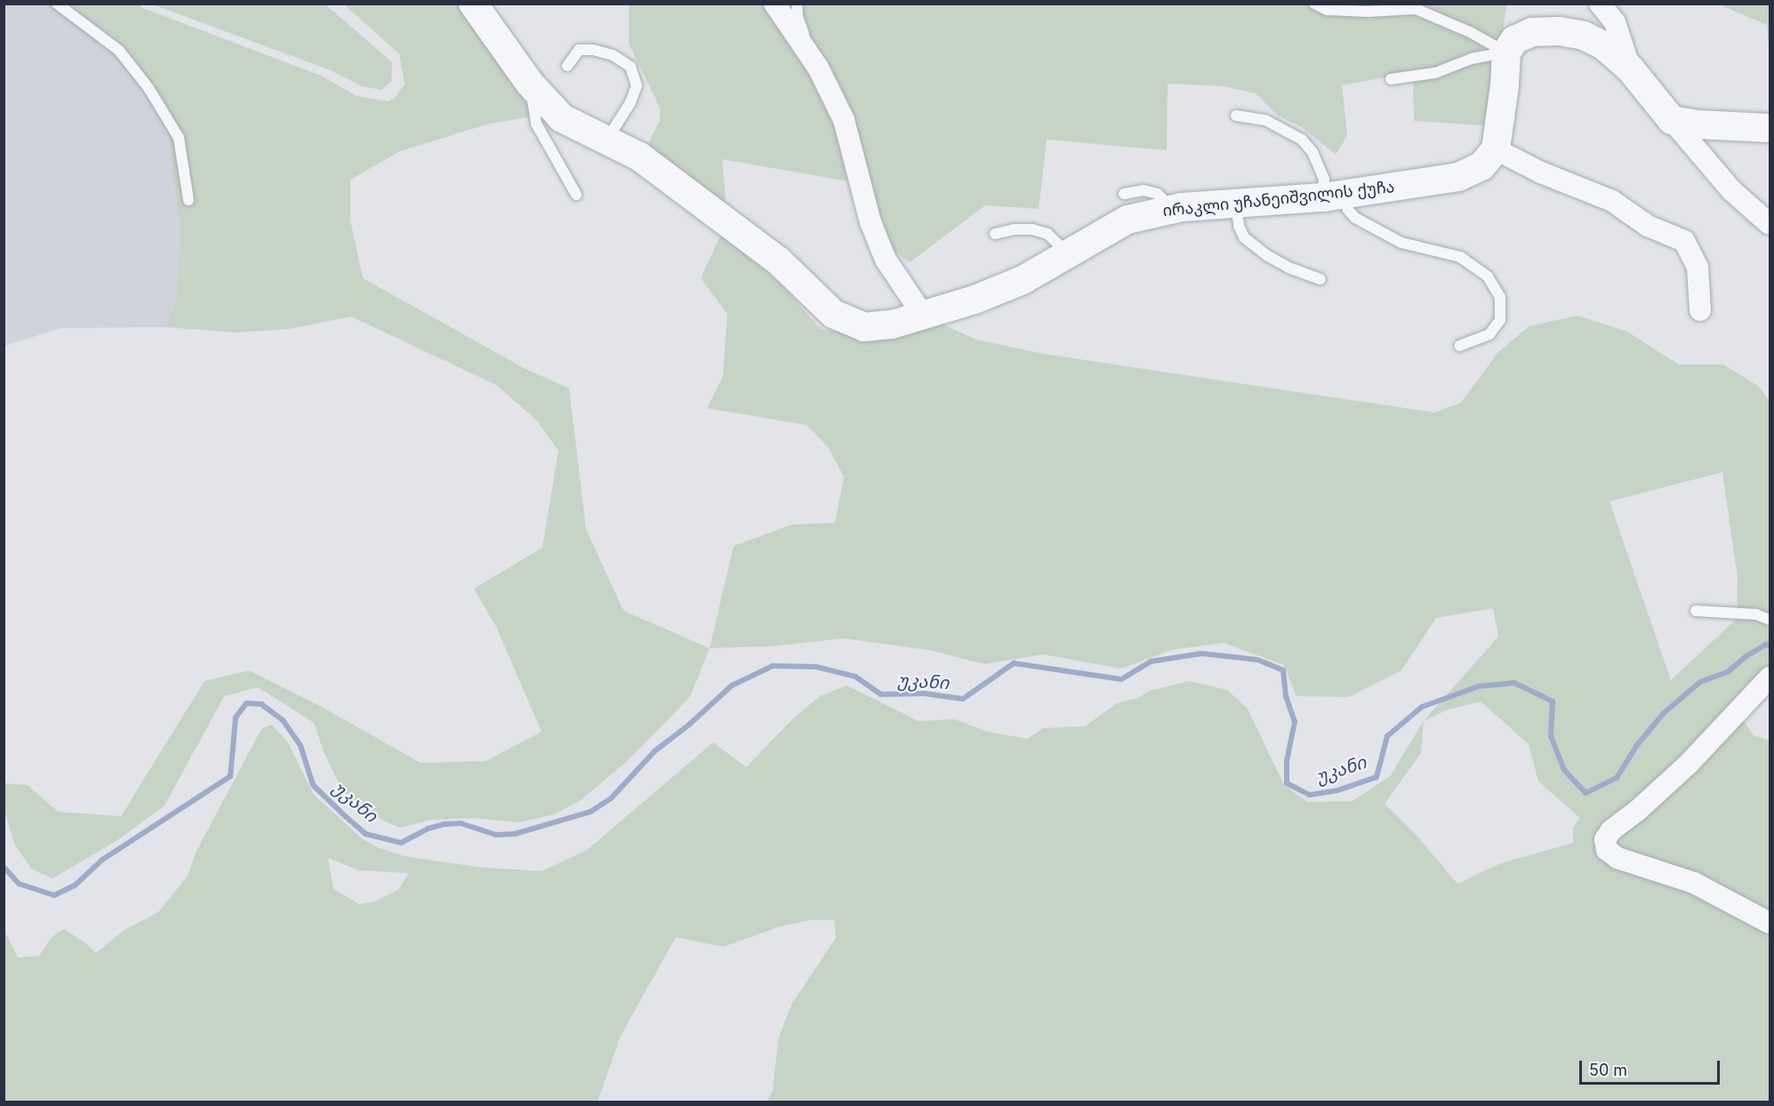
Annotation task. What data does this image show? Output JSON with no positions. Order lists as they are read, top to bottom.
{
  "streets": {
    "street": ["ირაკლი უჩანეიშვილის ქუჩა"]
  },
  "water": ["უკანი"],
  "scale_bar": "50 m"
}
